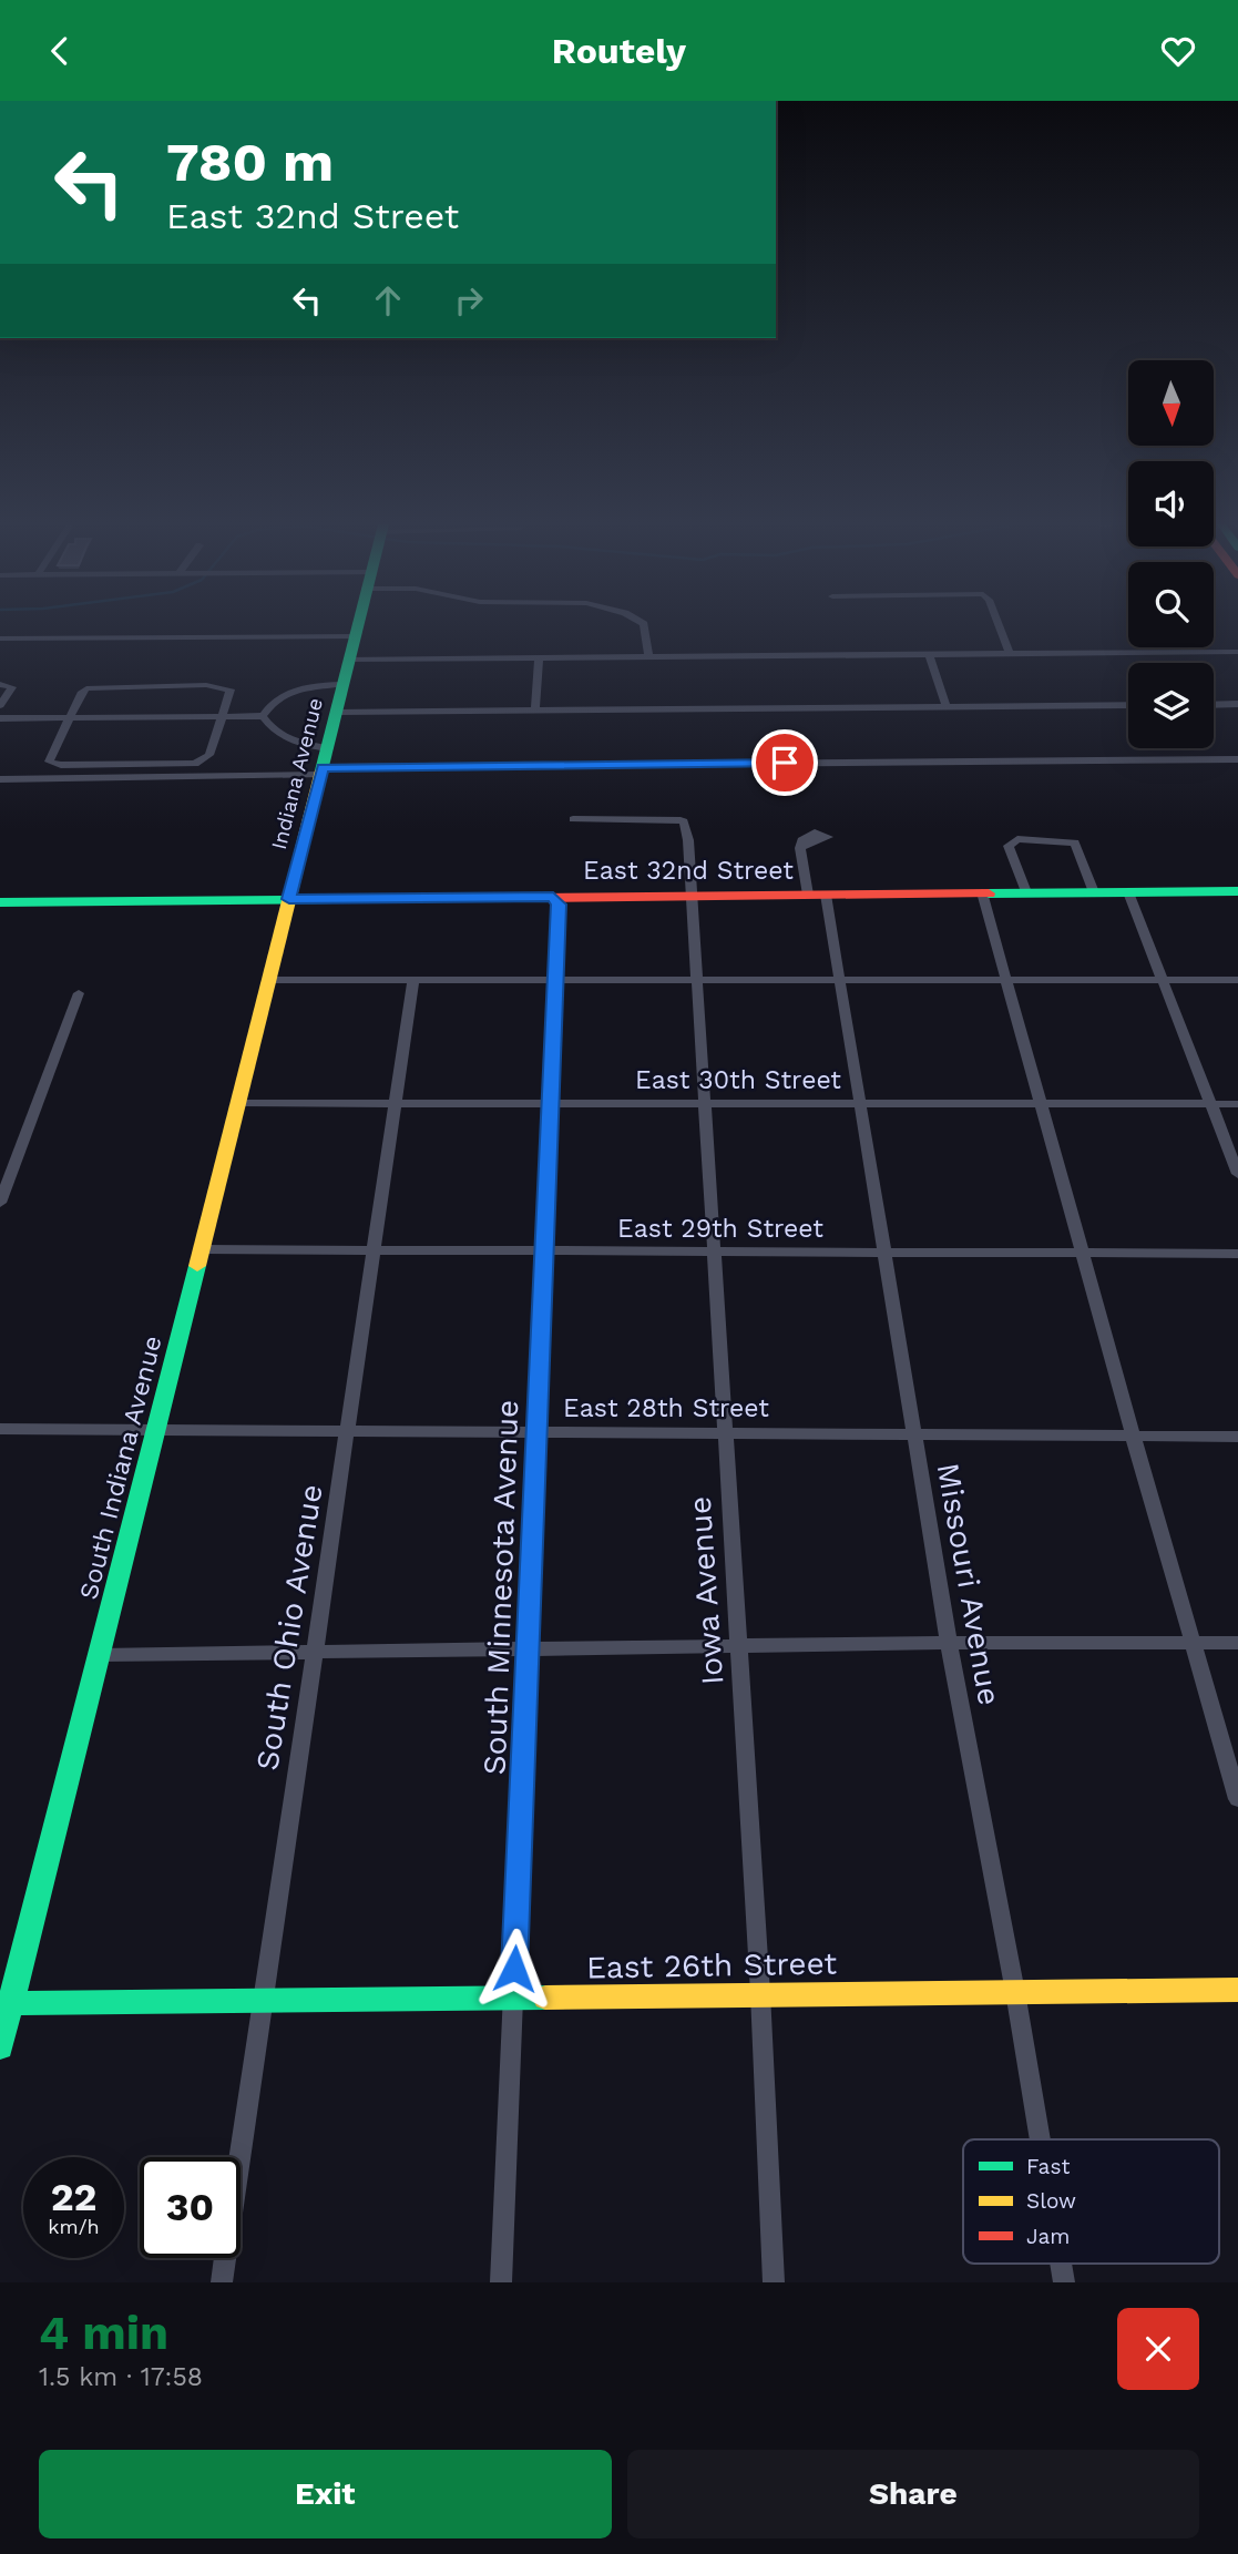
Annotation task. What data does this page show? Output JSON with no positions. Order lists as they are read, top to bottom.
{
  "streets": {
    "street": [
      "Indiana Avenue",
      "East 32nd Street",
      "East 30th Street",
      "East 29th Street",
      "East 28th Street",
      "South Indiana Avenue",
      "Missouri Avenue",
      "South Minnesota Avenue",
      "Iowa Avenue",
      "South Ohio Avenue",
      "East 26th Street"
    ]
  },
  "crossings": [
    ["Indiana Avenue", "East 32nd Street"],
    ["Indiana Avenue", "South Indiana Avenue"],
    ["East 32nd Street", "South Indiana Avenue"],
    ["East 32nd Street", "Missouri Avenue"],
    ["East 32nd Street", "South Minnesota Avenue"],
    ["East 32nd Street", "Iowa Avenue"],
    ["East 30th Street", "South Indiana Avenue"],
    ["East 30th Street", "Missouri Avenue"],
    ["East 30th Street", "South Minnesota Avenue"],
    ["East 30th Street", "Iowa Avenue"],
    ["East 30th Street", "South Ohio Avenue"],
    ["East 29th Street", "South Indiana Avenue"],
    ["East 29th Street", "Missouri Avenue"],
    ["East 29th Street", "South Minnesota Avenue"],
    ["East 29th Street", "Iowa Avenue"],
    ["East 29th Street", "South Ohio Avenue"],
    ["East 28th Street", "South Indiana Avenue"],
    ["East 28th Street", "Missouri Avenue"],
    ["East 28th Street", "South Minnesota Avenue"],
    ["East 28th Street", "Iowa Avenue"],
    ["East 28th Street", "South Ohio Avenue"],
    ["South Indiana Avenue", "East 26th Street"],
    ["Missouri Avenue", "East 26th Street"],
    ["South Minnesota Avenue", "East 26th Street"],
    ["Iowa Avenue", "East 26th Street"],
    ["South Ohio Avenue", "East 26th Street"]
  ],
  "legend": ["Fast", "Slow", "Jam"],
  "north": "bottom",
  "page": {
    "header": "Routely",
    "turn": ["780 m", "East 32nd Street"],
    "speed": "22 km/h",
    "limit": "30",
    "heading": ["4 min", "1.5 km · 17:58"],
    "buttons": ["Exit", "Share"]
  }
}
